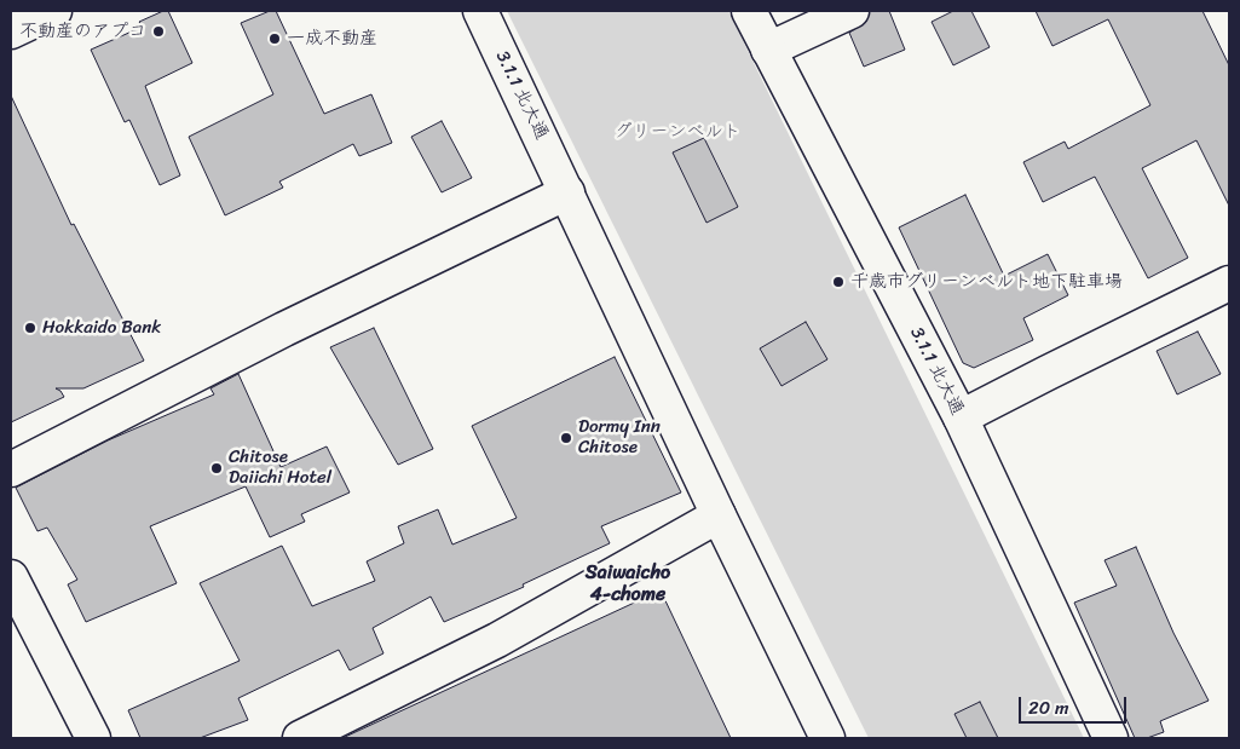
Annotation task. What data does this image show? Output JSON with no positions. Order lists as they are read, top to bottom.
{
  "streets": {
    "main road": ["3.1.1 北大通"]
  },
  "districts": ["Saiwaicho 4-chome"],
  "parks": ["グリーンベルト"],
  "places": [
    "不動産のアプコ",
    "一成不動産",
    "千歳市グリーンベルト地下駐車場",
    "Hokkaido Bank",
    "Dormy Inn Chitose",
    "Chitose Daiichi Hotel"
  ],
  "scale_bar": "20 m"
}
